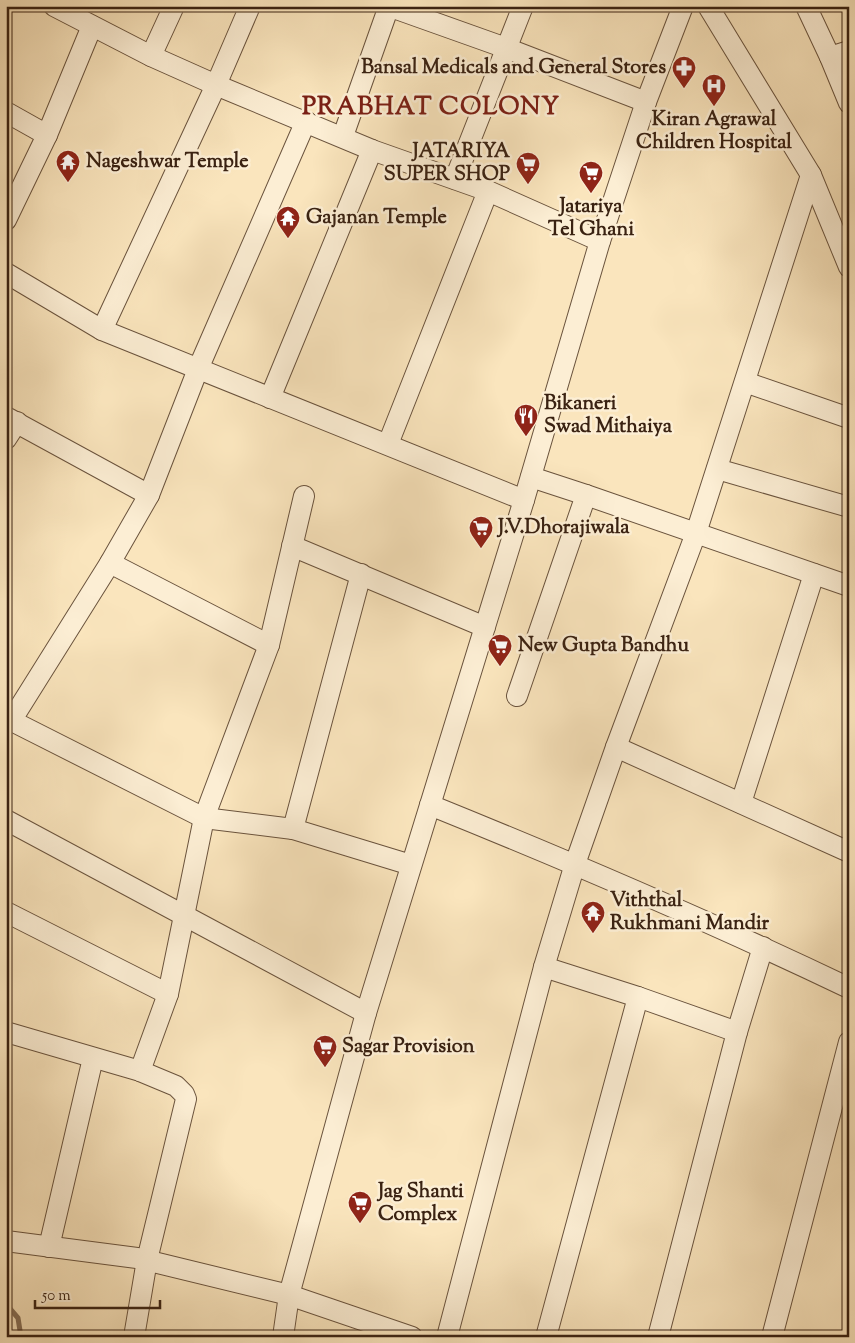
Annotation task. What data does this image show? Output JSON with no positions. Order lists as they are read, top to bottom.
{
  "districts": ["PRABHAT COLONY"],
  "places": {
    "pharmacy": ["Bansal Medicals and General Stores"],
    "hospital": ["Kiran Agrawal Children Hospital"],
    "temple": ["Nageshwar Temple", "Gajanan Temple", "Viththal Rukhmani Mandir"],
    "supermarket": [
      "JATARIYA SUPER SHOP",
      "Jatariya Tel Ghani",
      "J.V.Dhorajiwala",
      "New Gupta Bandhu",
      "Sagar Provision",
      "Jag Shanti Complex"
    ],
    "restaurant": ["Bikaneri Swad Mithaiya"]
  },
  "scale_bar": "50 m"
}
